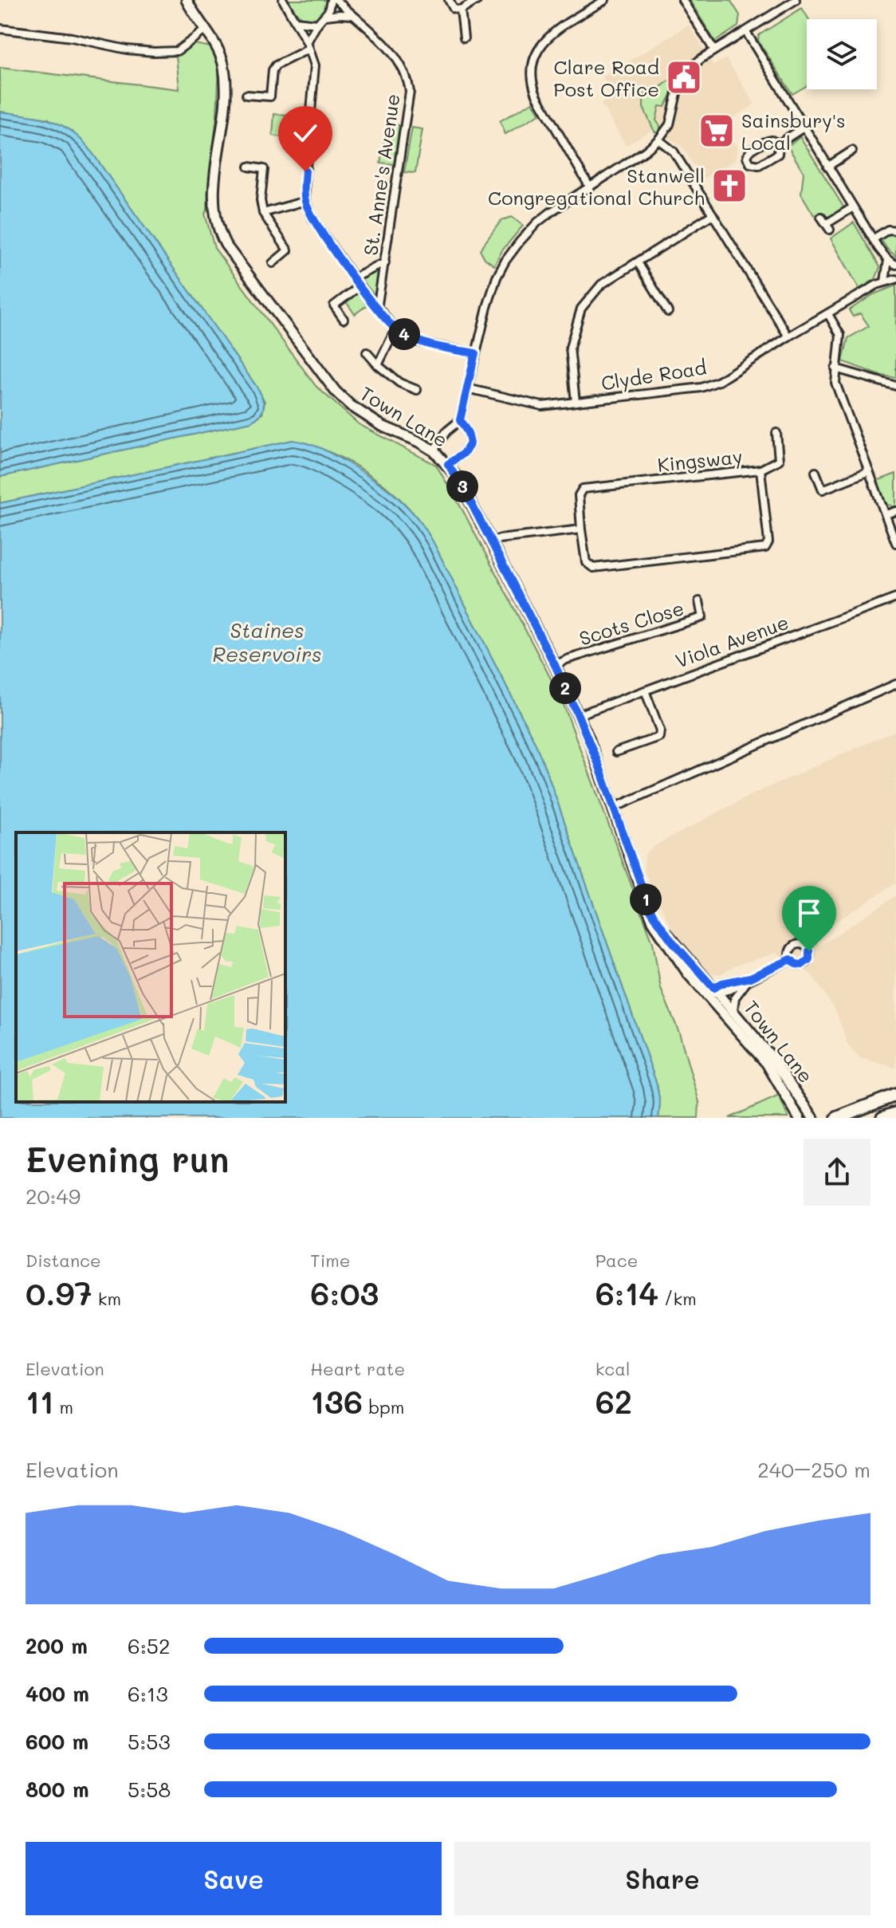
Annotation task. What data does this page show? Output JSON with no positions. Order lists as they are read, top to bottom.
{
  "streets": {
    "main road": ["Town Lane"],
    "street": [
      "St. Anne's Avenue",
      "Clyde Road",
      "Kingsway",
      "Scots Close",
      "Viola Avenue"
    ]
  },
  "crossings": [
    ["Town Lane", "Scots Close"],
    ["Town Lane", "Viola Avenue"]
  ],
  "water": ["Staines Reservoirs"],
  "places": {
    "public building": ["Clare Road Post Office"],
    "supermarket": ["Sainsbury's Local"],
    "church": ["Stanwell Congregational Church"]
  },
  "page": {
    "pins": [
      "4",
      "3",
      "2",
      "1"
    ],
    "heading": ["Evening run", "20:49"],
    "stats": [
      ["Distance", "0.97 km"],
      ["Time", "6:03"],
      ["Pace", "6:14 /km"],
      ["Elevation", "11 m"],
      ["Heart rate", "136 bpm"],
      ["kcal", "62"]
    ],
    "chart": ["Elevation", "240–250 m"],
    "list": [
      {
        "name": "200 m",
        "note": "6:52"
      },
      {
        "name": "400 m",
        "note": "6:13"
      },
      {
        "name": "600 m",
        "note": "5:53"
      },
      {
        "name": "800 m",
        "note": "5:58"
      }
    ],
    "buttons": ["Save", "Share"]
  }
}
